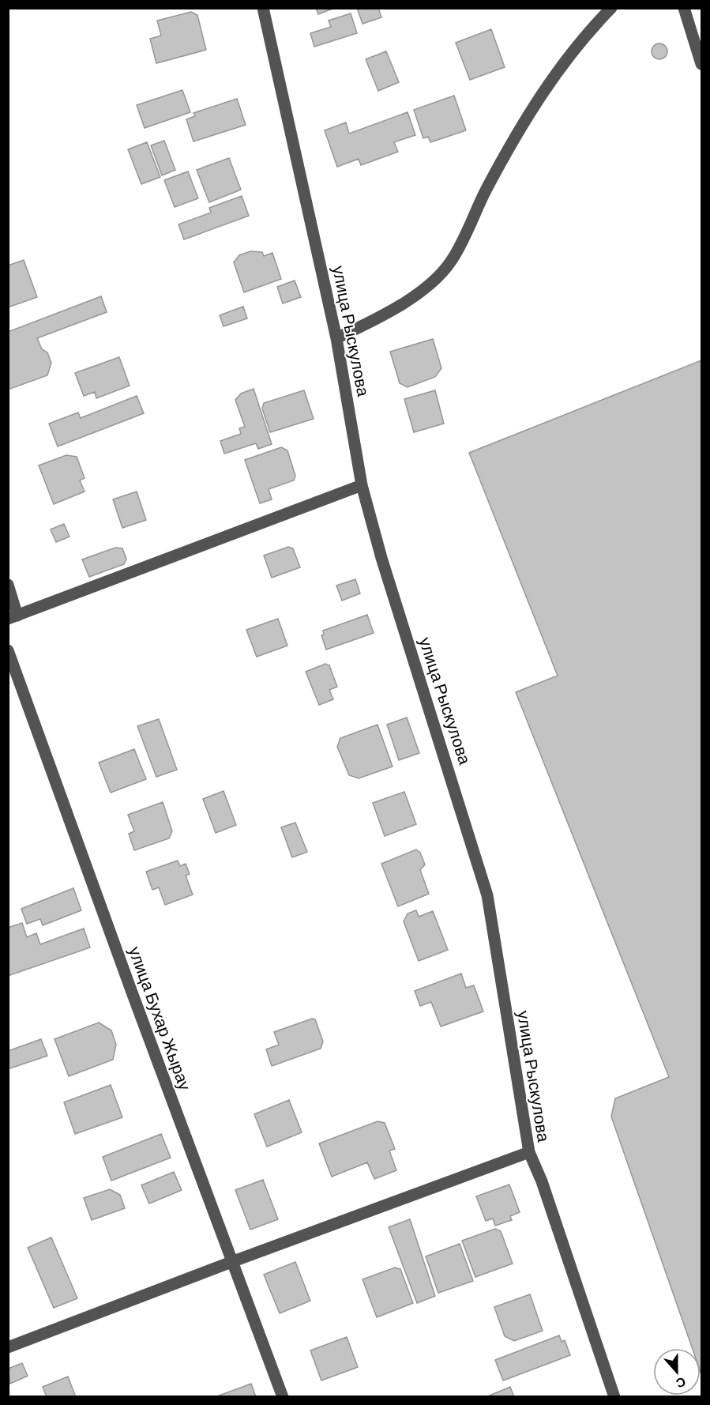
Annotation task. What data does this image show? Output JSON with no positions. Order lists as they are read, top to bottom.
{
  "streets": {
    "street": ["улица Рыскулова", "улица Бухар Жырау"]
  },
  "north": "bottom"
}
